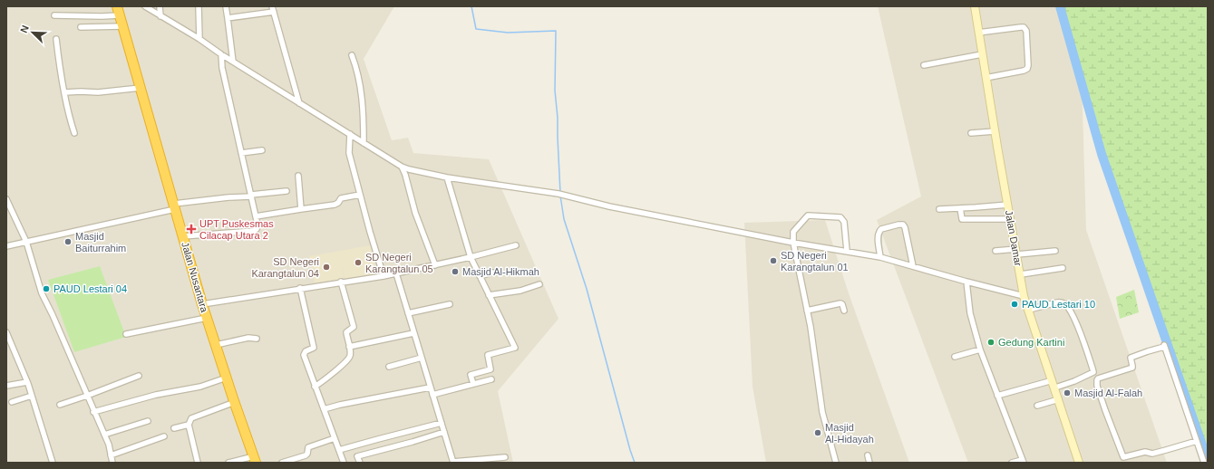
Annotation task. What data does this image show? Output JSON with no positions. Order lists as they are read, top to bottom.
{
  "streets": {
    "highway": ["Jalan Nusantara"],
    "street": ["Jalan Damar"]
  },
  "places": {
    "health": ["UPT Puskesmas Cilacap Utara 2"],
    "other": [
      "Masjid Baiturrahim",
      "SD Negeri Karangtalun 01",
      "SD Negeri Karangtalun 05",
      "SD Negeri Karangtalun 04",
      "Masjid Al-Hikmah",
      "PAUD Lestari 04",
      "PAUD Lestari 10",
      "Gedung Kartini",
      "Masjid Al-Falah",
      "Masjid Al-Hidayah"
    ]
  },
  "north": "top left"
}
